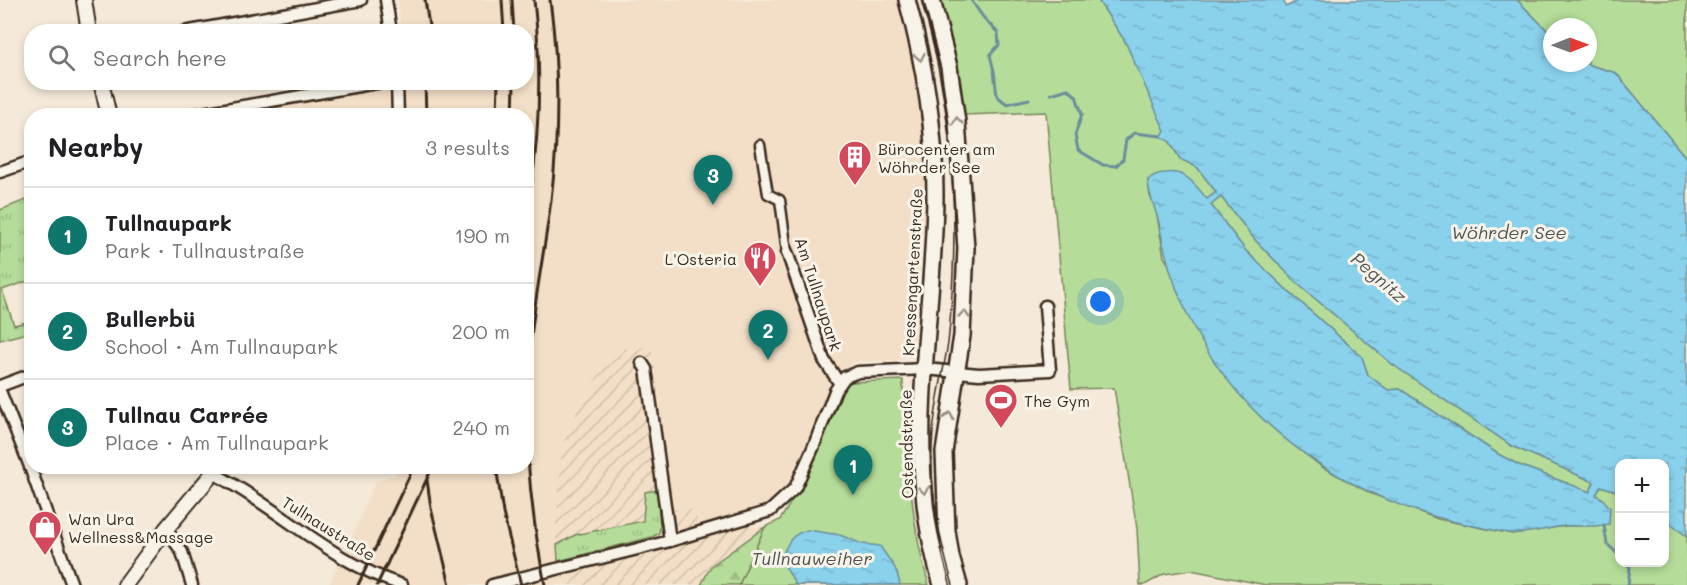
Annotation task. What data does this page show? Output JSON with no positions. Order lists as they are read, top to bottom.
{
  "streets": {
    "main road": ["Kressengartenstraße", "Ostendstraße"],
    "street": ["Am Tullnaupark", "Tullnaustraße"]
  },
  "crossings": [
    ["Kressengartenstraße", "Ostendstraße"]
  ],
  "one_way": ["Ostendstraße"],
  "water": ["Wöhrder See", "Pegnitz", "Tullnauweiher"],
  "places": {
    "building": ["Bürocenter am Wöhrder See"],
    "restaurant": ["L'Osteria"],
    "sports": ["The Gym"],
    "shop": ["Wan Ura Wellness&Massage"]
  },
  "north": "right",
  "page": {
    "search": "Search here",
    "heading": ["Nearby", "3 results"],
    "pins": ["3", "2", "1"],
    "list": [
      {
        "mark": "1",
        "name": "Tullnaupark",
        "note": "Park · Tullnaustraße",
        "value": "190 m"
      },
      {
        "mark": "2",
        "name": "Bullerbü",
        "note": "School · Am Tullnaupark",
        "value": "200 m"
      },
      {
        "mark": "3",
        "name": "Tullnau Carrée",
        "note": "Place · Am Tullnaupark",
        "value": "240 m"
      }
    ],
    "map_buttons": ["+", "−"]
  }
}
